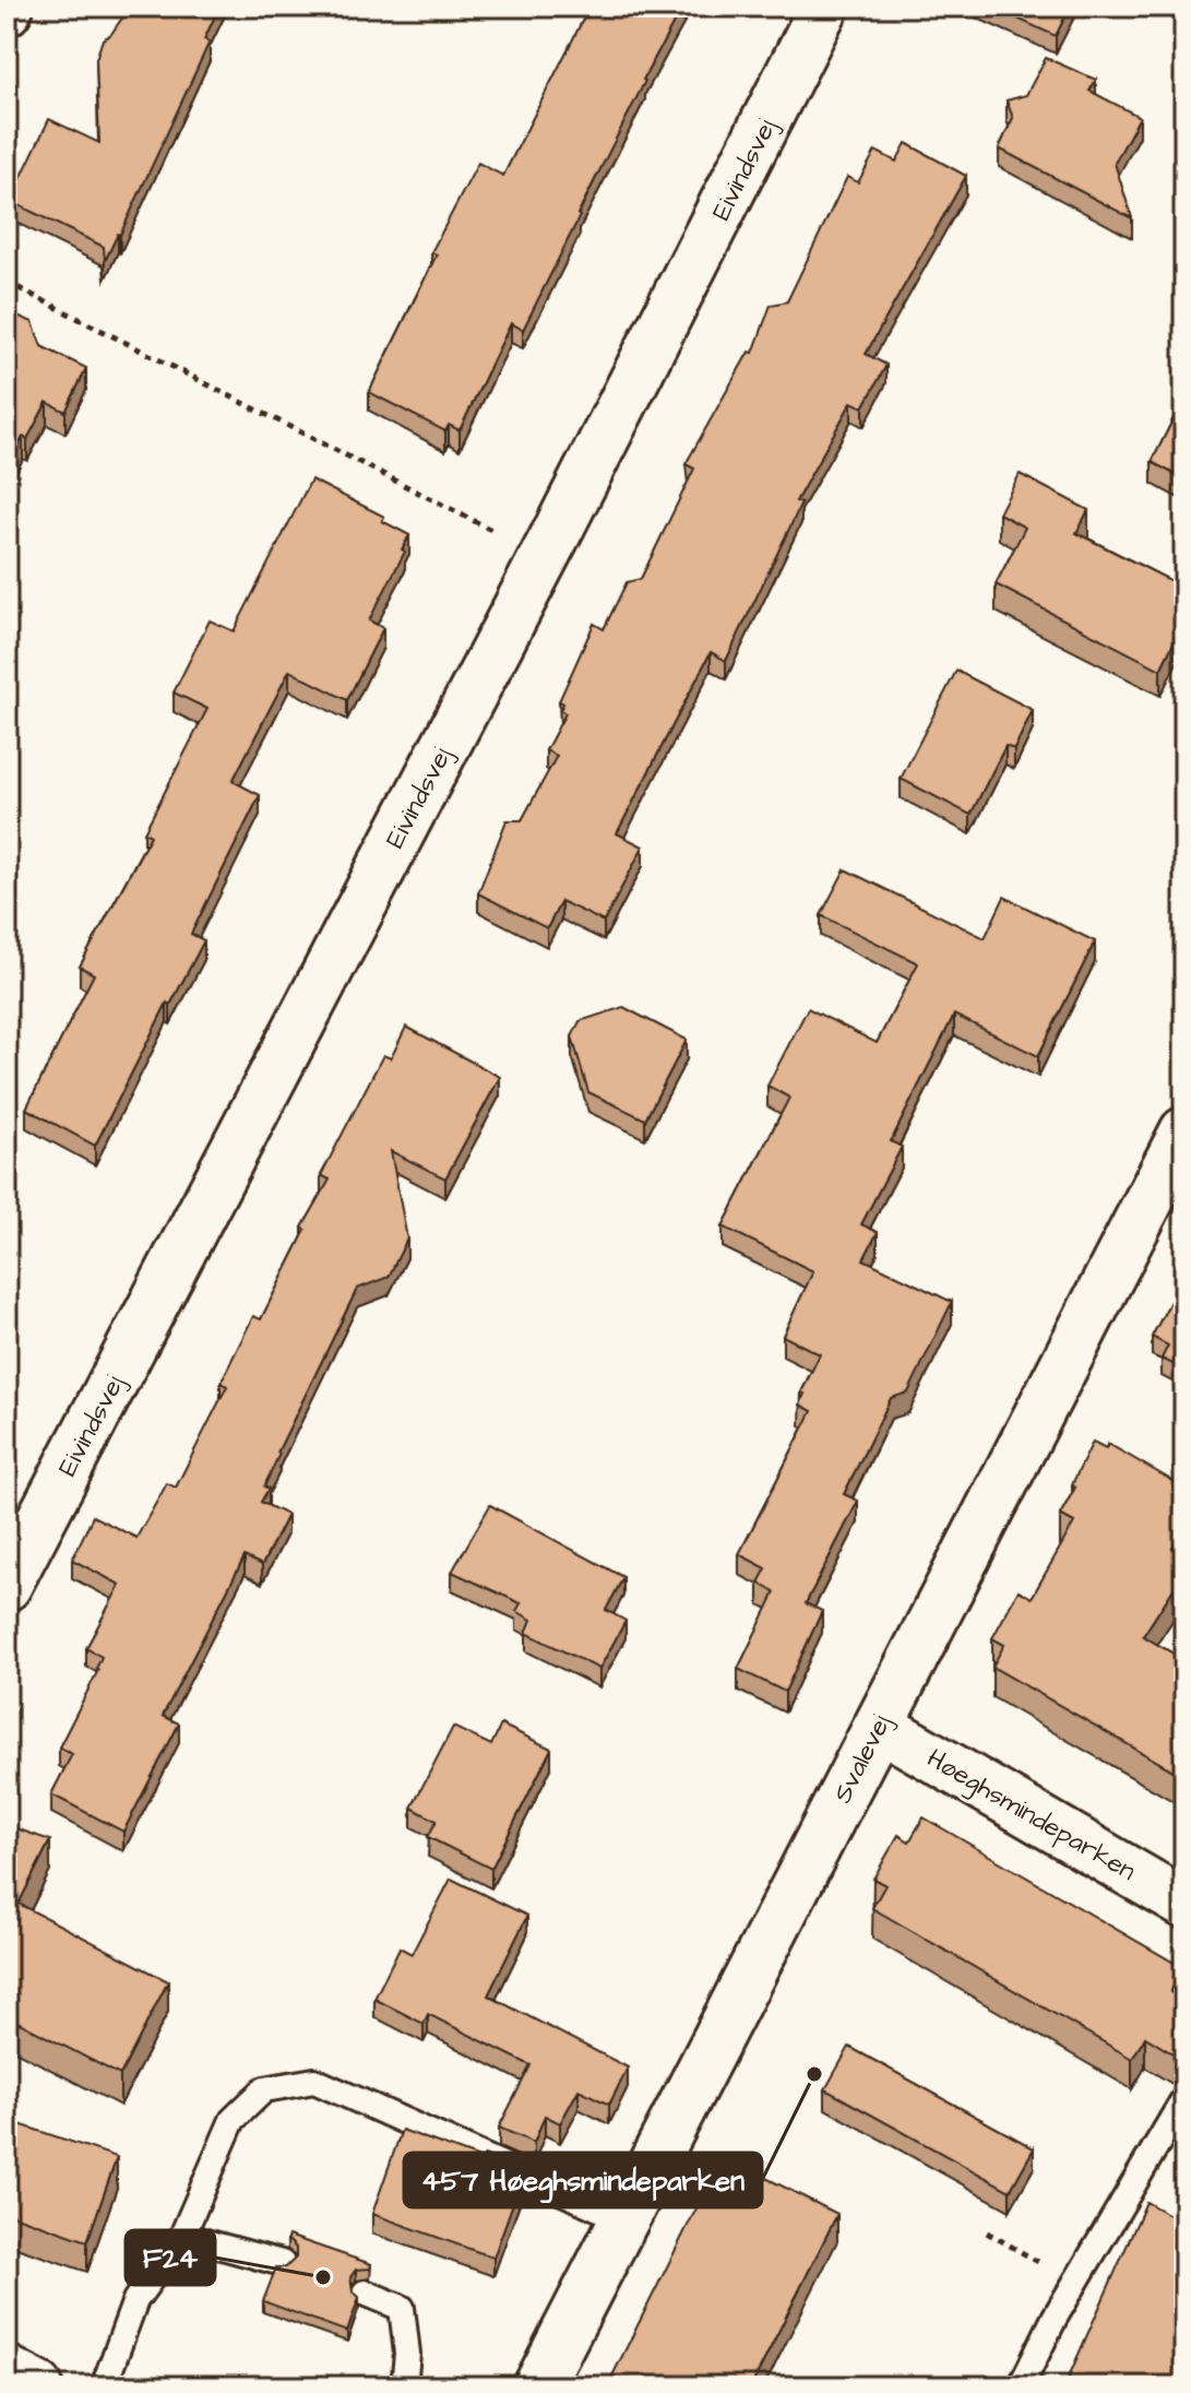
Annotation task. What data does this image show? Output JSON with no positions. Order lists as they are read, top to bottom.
{
  "streets": {
    "street": ["Eivindsvej", "Svalevej", "Høeghsmindeparken"]
  },
  "crossings": [
    ["Svalevej", "Høeghsmindeparken"]
  ],
  "places": ["457 Høeghsmindeparken", "F24"]
}
